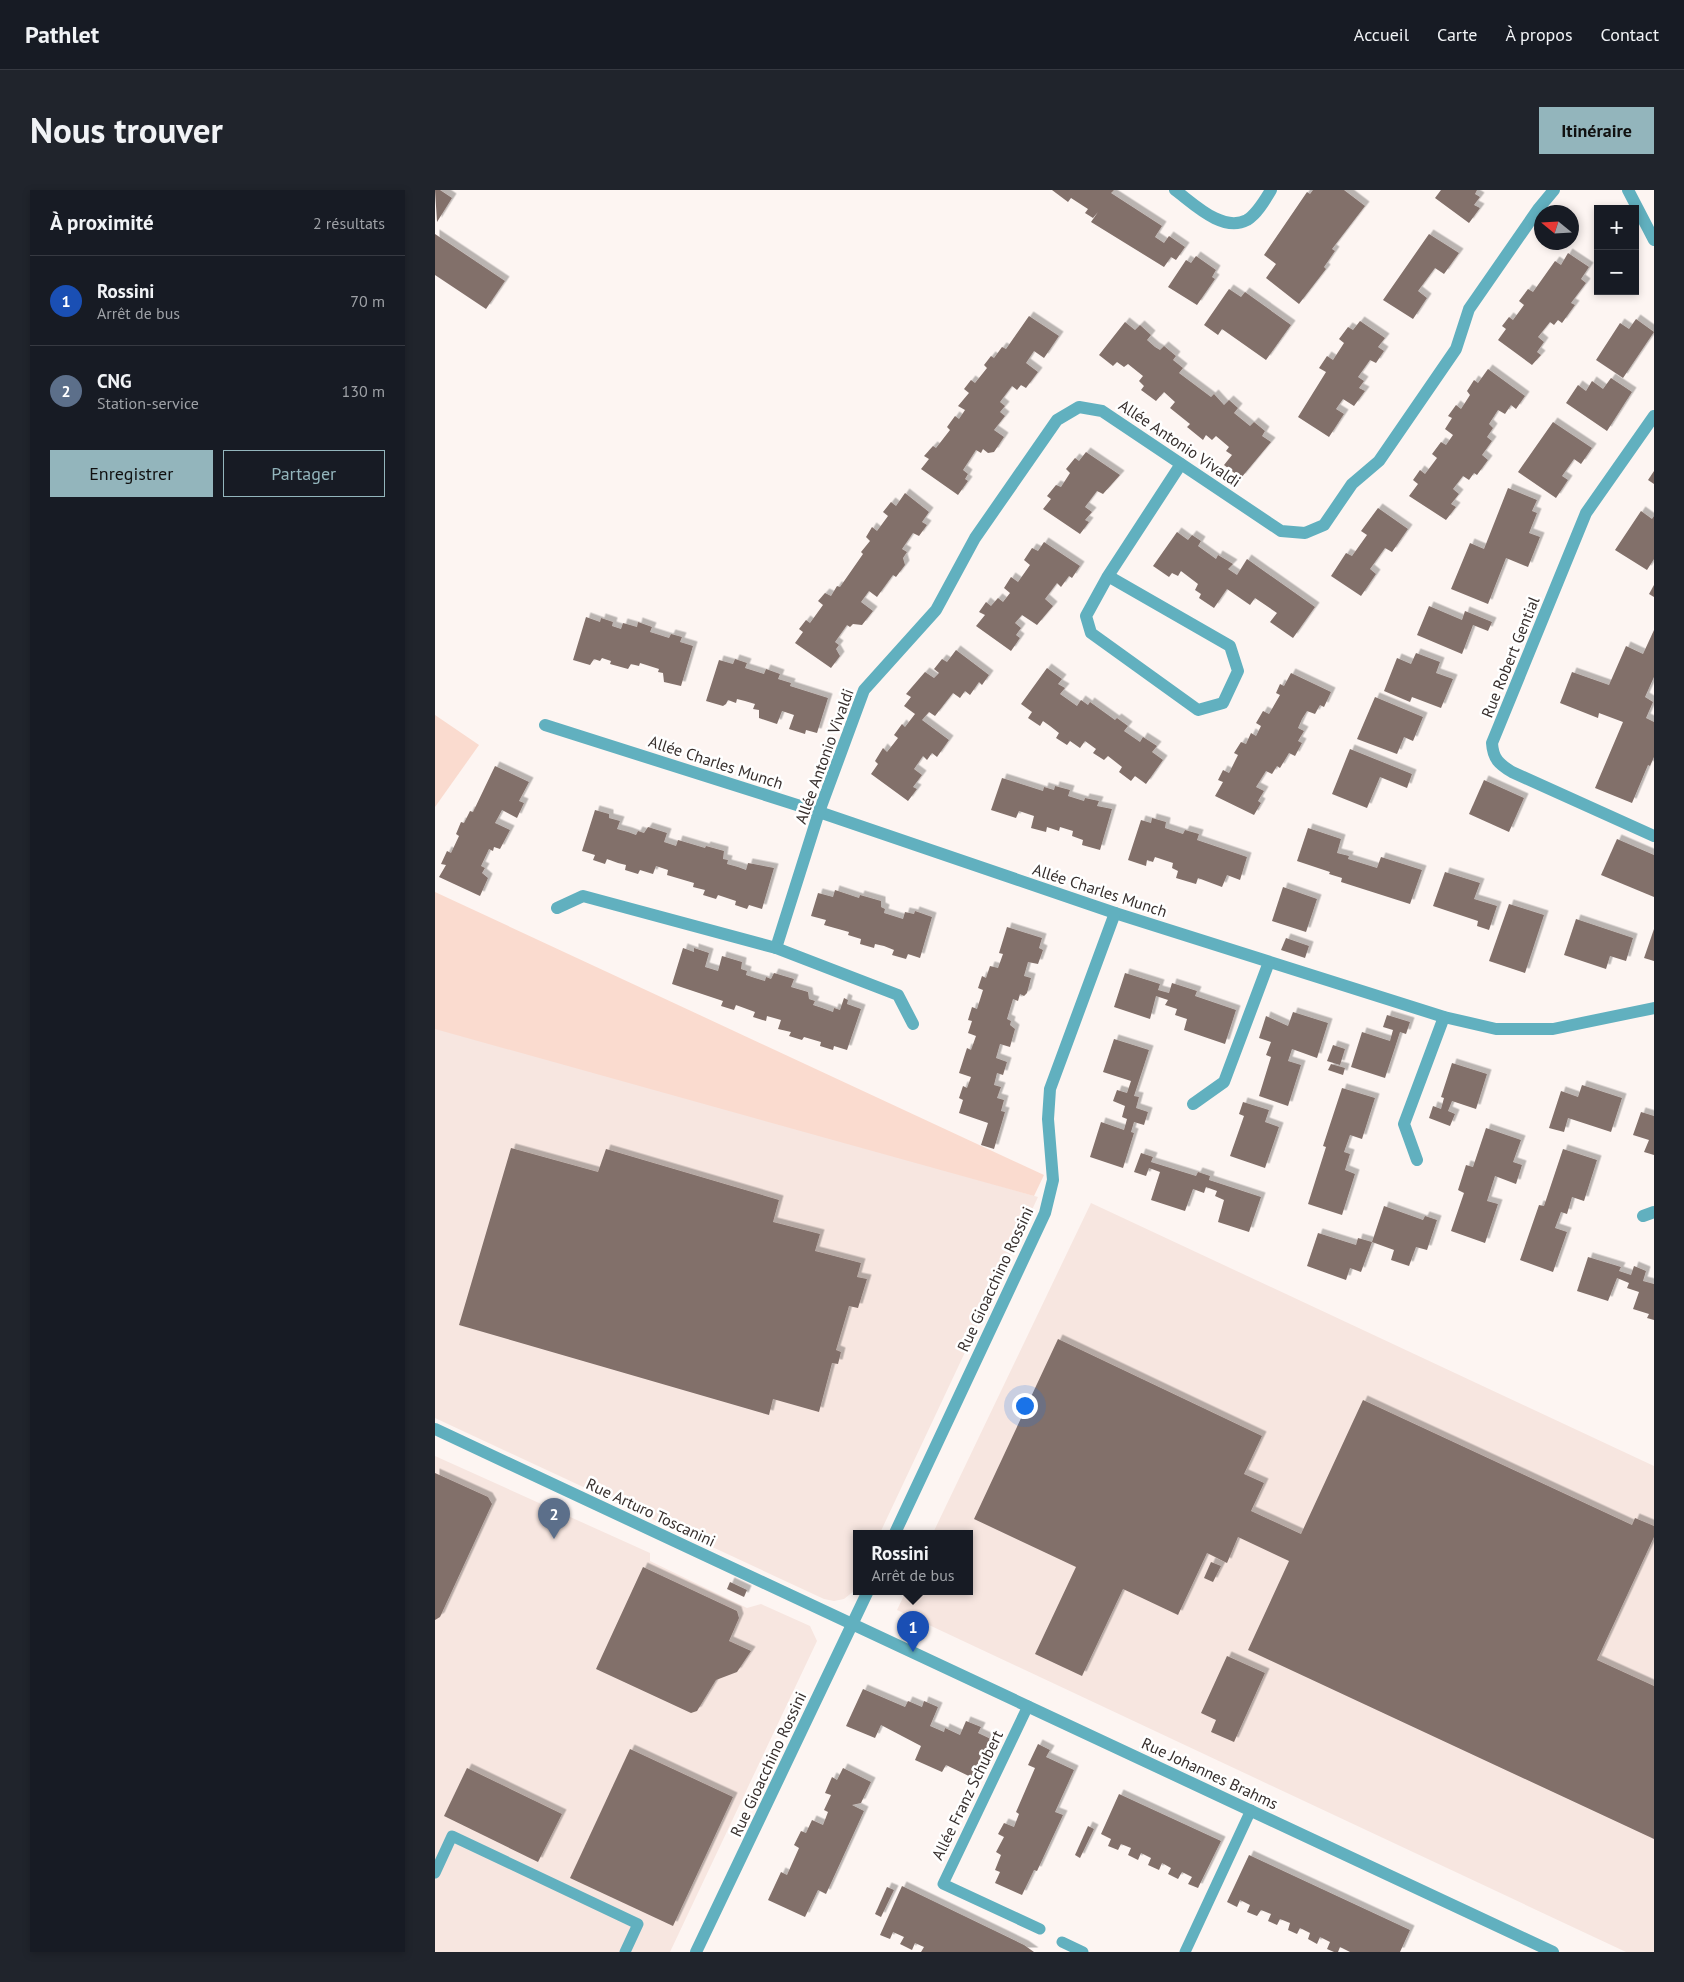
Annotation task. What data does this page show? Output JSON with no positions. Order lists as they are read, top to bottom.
{
  "streets": {
    "street": [
      "Allée Antonio Vivaldi",
      "Rue Robert Gential",
      "Allée Charles Munch",
      "Rue Gioacchino Rossini",
      "Rue Arturo Toscanini",
      "Rue Johannes Brahms"
    ],
    "lane": ["Allée Franz Schubert"]
  },
  "crossings": [
    ["Allée Antonio Vivaldi", "Allée Charles Munch"],
    ["Allée Charles Munch", "Rue Gioacchino Rossini"],
    ["Rue Gioacchino Rossini", "Rue Arturo Toscanini"],
    ["Rue Gioacchino Rossini", "Rue Johannes Brahms"],
    ["Rue Arturo Toscanini", "Rue Johannes Brahms"],
    ["Rue Johannes Brahms", "Allée Franz Schubert"]
  ],
  "north": "left",
  "page": {
    "header": "Pathlet",
    "nav": [
      "Accueil",
      "Carte",
      "À propos",
      "Contact"
    ],
    "title": "Nous trouver",
    "buttons": [
      "Itinéraire",
      ["Enregistrer", "Partager"]
    ],
    "heading": ["À proximité", "2 résultats"],
    "map_buttons": ["+", "−"],
    "list": [
      {
        "mark": "1",
        "name": "Rossini",
        "note": "Arrêt de bus",
        "value": "70 m"
      },
      {
        "mark": "2",
        "name": "CNG",
        "note": "Station-service",
        "value": "130 m"
      }
    ],
    "pins": ["2", "1"],
    "popup": ["Rossini", "Arrêt de bus"]
  }
}
